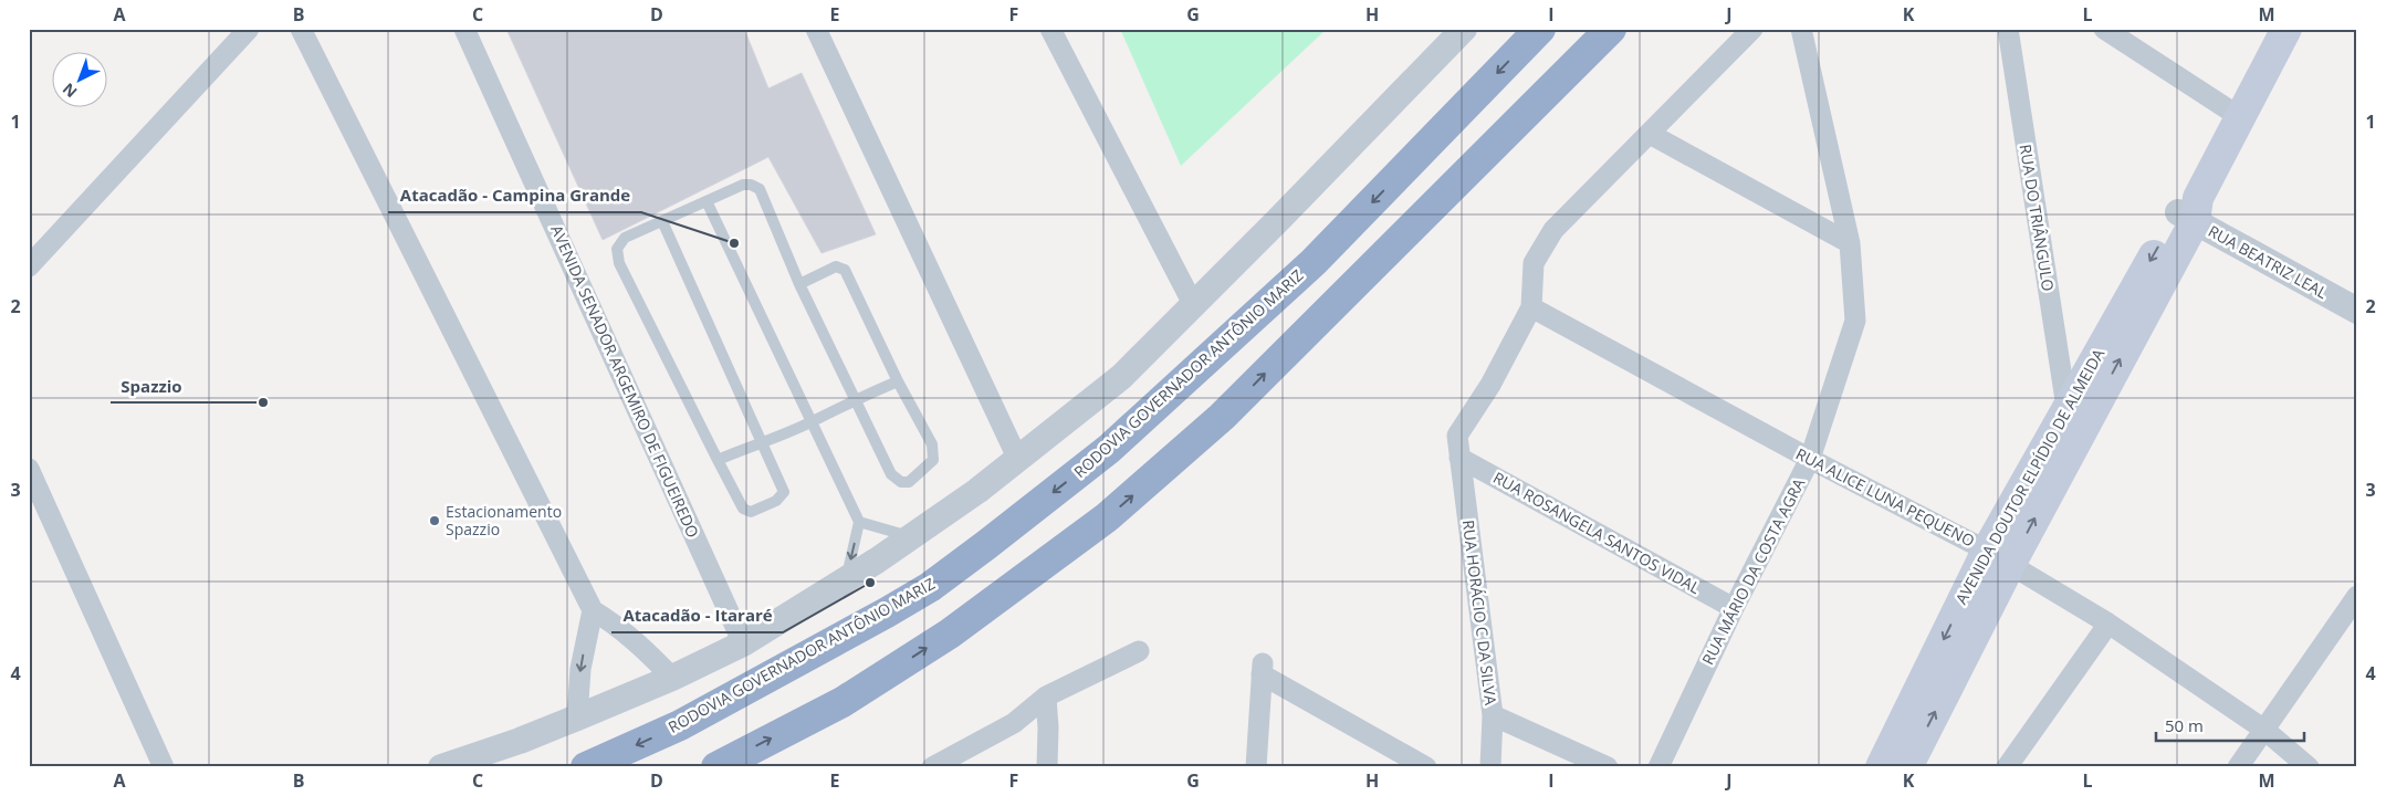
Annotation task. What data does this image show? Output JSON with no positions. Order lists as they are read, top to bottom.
{
  "streets": {
    "highway": ["RODOVIA GOVERNADOR ANTÔNIO MARIZ"],
    "main road": ["AVENIDA DOUTOR ELPÍDIO DE ALMEIDA"],
    "street": [
      "RUA DO TRIÂNGULO",
      "RUA BEATRIZ LEAL",
      "AVENIDA SENADOR ARGEMIRO DE FIGUEIREDO",
      "RUA ALICE LUNA PEQUENO",
      "RUA ROSANGELA SANTOS VIDAL",
      "RUA MÁRIO DA COSTA AGRA",
      "RUA HORÁCIO C DA SILVA"
    ]
  },
  "crossings": [
    ["RUA DO TRIÂNGULO", "AVENIDA DOUTOR ELPÍDIO DE ALMEIDA"],
    ["RUA BEATRIZ LEAL", "AVENIDA DOUTOR ELPÍDIO DE ALMEIDA"],
    ["AVENIDA DOUTOR ELPÍDIO DE ALMEIDA", "RUA ALICE LUNA PEQUENO"],
    ["RUA ALICE LUNA PEQUENO", "RUA MÁRIO DA COSTA AGRA"],
    ["RUA ALICE LUNA PEQUENO", "RUA HORÁCIO C DA SILVA"],
    ["RUA ROSANGELA SANTOS VIDAL", "RUA MÁRIO DA COSTA AGRA"],
    ["RUA ROSANGELA SANTOS VIDAL", "RUA HORÁCIO C DA SILVA"]
  ],
  "places": [
    "Atacadão - Campina Grande",
    "Spazzio",
    "Estacionamento Spazzio",
    "Atacadão - Itararé"
  ],
  "scale_bar": "50 m",
  "north": "bottom left",
  "grid": {
    "columns": [
      "A",
      "B",
      "C",
      "D",
      "E",
      "F",
      "G",
      "H",
      "I",
      "J",
      "K",
      "L",
      "M"
    ],
    "rows": [
      "1",
      "2",
      "3",
      "4"
    ]
  }
}
